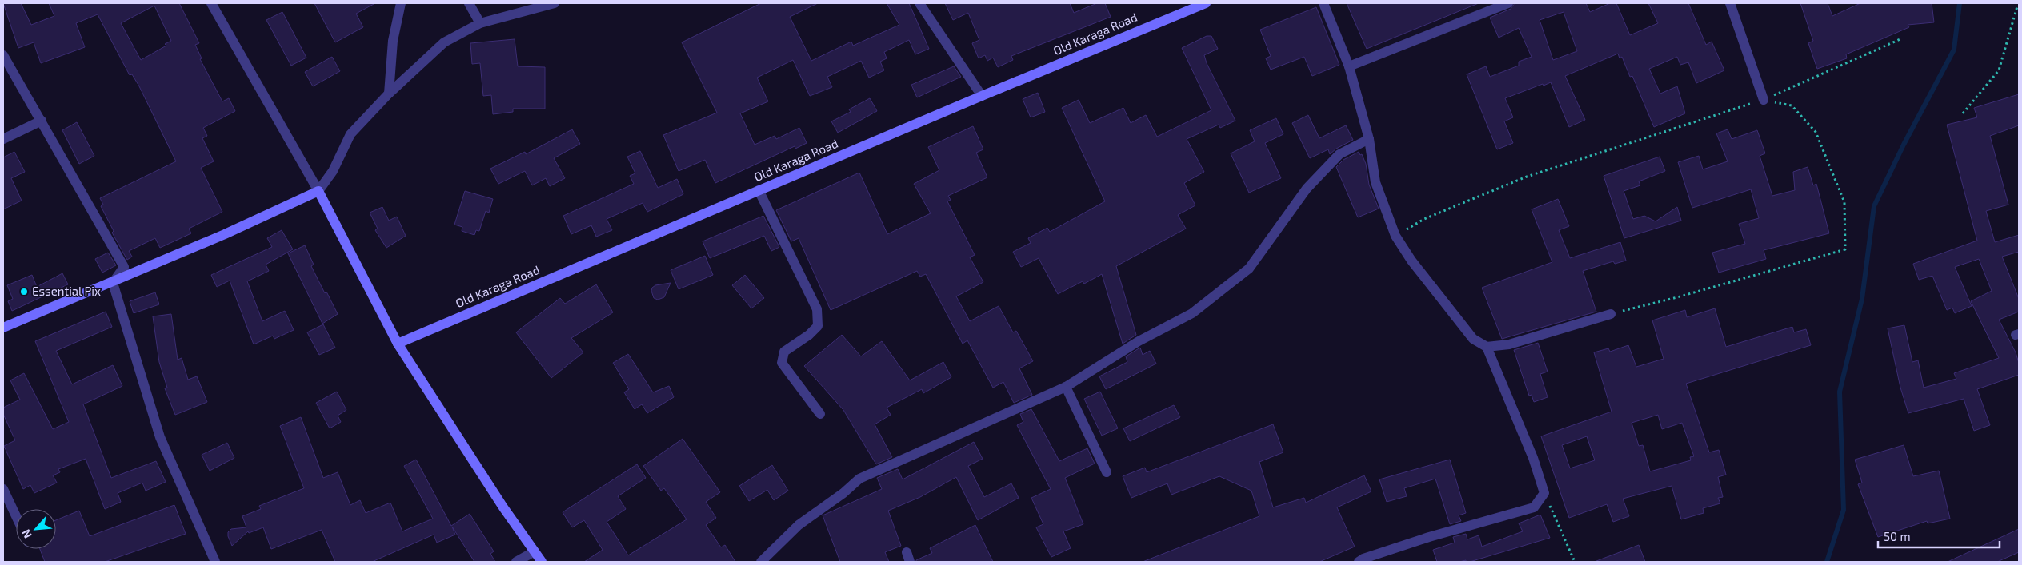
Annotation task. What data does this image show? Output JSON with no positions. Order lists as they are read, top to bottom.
{
  "streets": {
    "street": ["Old Karaga Road"]
  },
  "places": ["Essential Pix"],
  "scale_bar": "50 m",
  "north": "bottom left"
}
